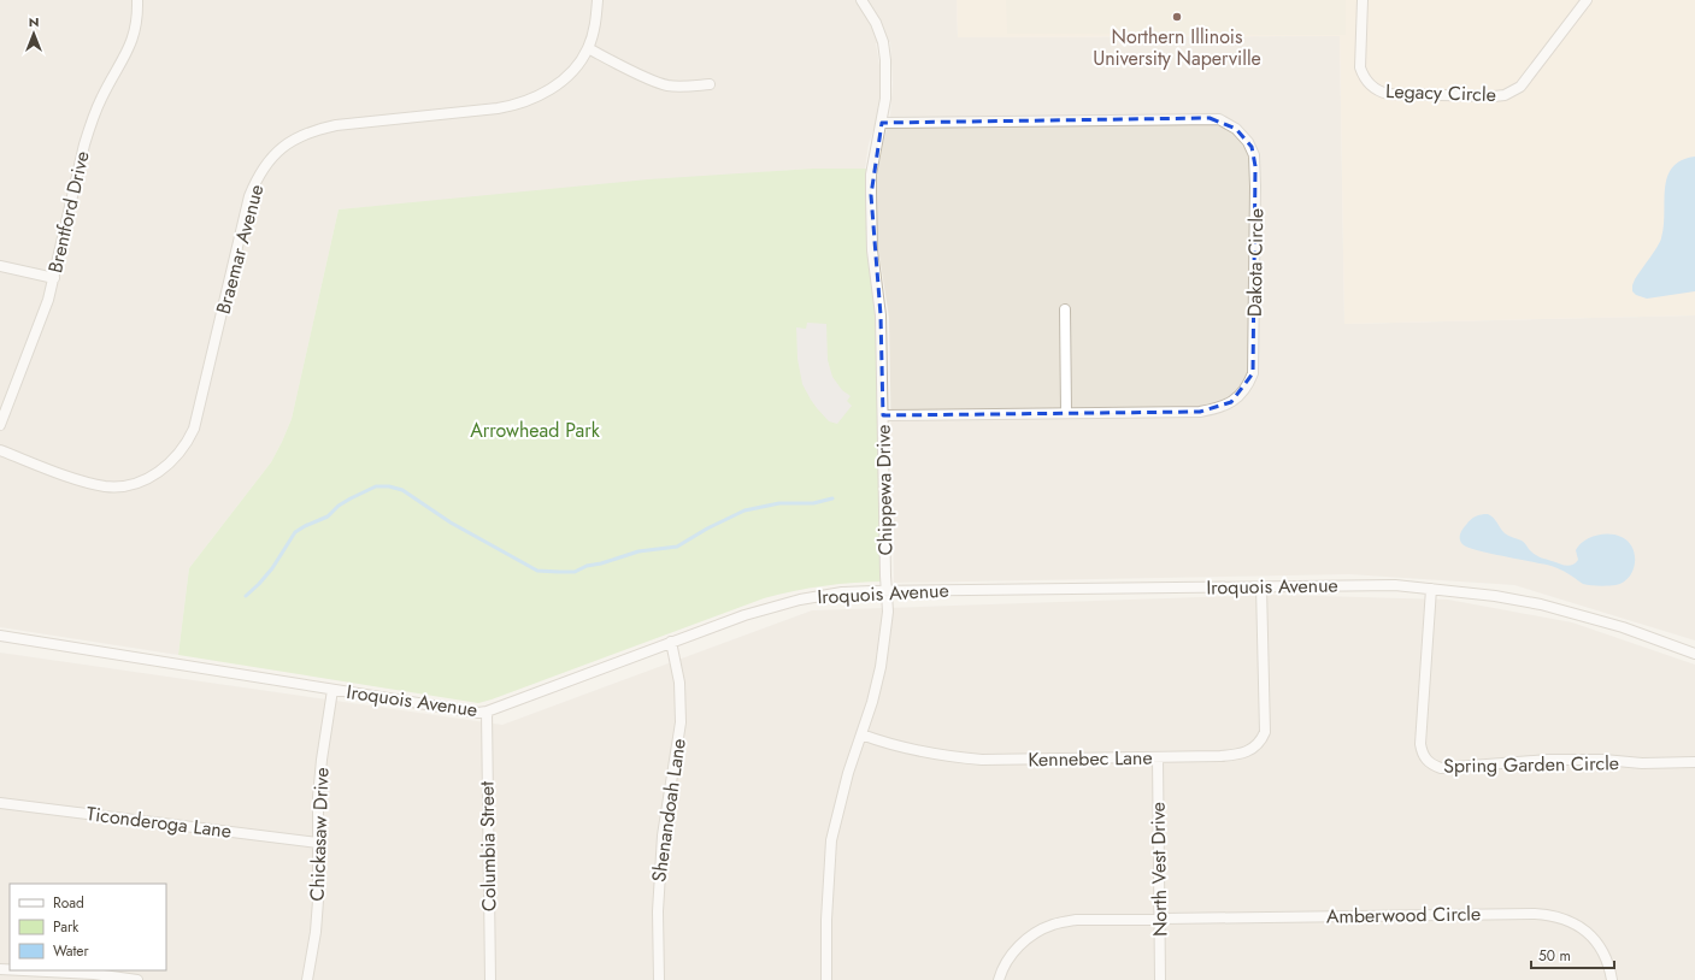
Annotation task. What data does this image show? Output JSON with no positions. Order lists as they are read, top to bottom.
{
  "streets": {
    "street": [
      "Legacy Circle",
      "Brentford Drive",
      "Braemar Avenue",
      "Dakota Circle",
      "Chippewa Drive",
      "Iroquois Avenue",
      "Kennebec Lane",
      "Spring Garden Circle",
      "Shenandoah Lane",
      "Ticonderoga Lane",
      "Chickasaw Drive",
      "Columbia Street",
      "North Vest Drive",
      "Amberwood Circle"
    ]
  },
  "crossings": [
    ["Dakota Circle", "Chippewa Drive"],
    ["Chippewa Drive", "Iroquois Avenue"],
    ["Chippewa Drive", "Kennebec Lane"],
    ["Iroquois Avenue", "Kennebec Lane"],
    ["Iroquois Avenue", "Spring Garden Circle"],
    ["Iroquois Avenue", "Shenandoah Lane"],
    ["Iroquois Avenue", "Chickasaw Drive"],
    ["Iroquois Avenue", "Columbia Street"],
    ["Kennebec Lane", "North Vest Drive"],
    ["Ticonderoga Lane", "Chickasaw Drive"],
    ["North Vest Drive", "Amberwood Circle"]
  ],
  "parks": ["Arrowhead Park"],
  "places": ["Northern Illinois University Naperville"],
  "legend": ["Road", "Park", "Water"],
  "scale_bar": "50 m",
  "north": "top"
}
